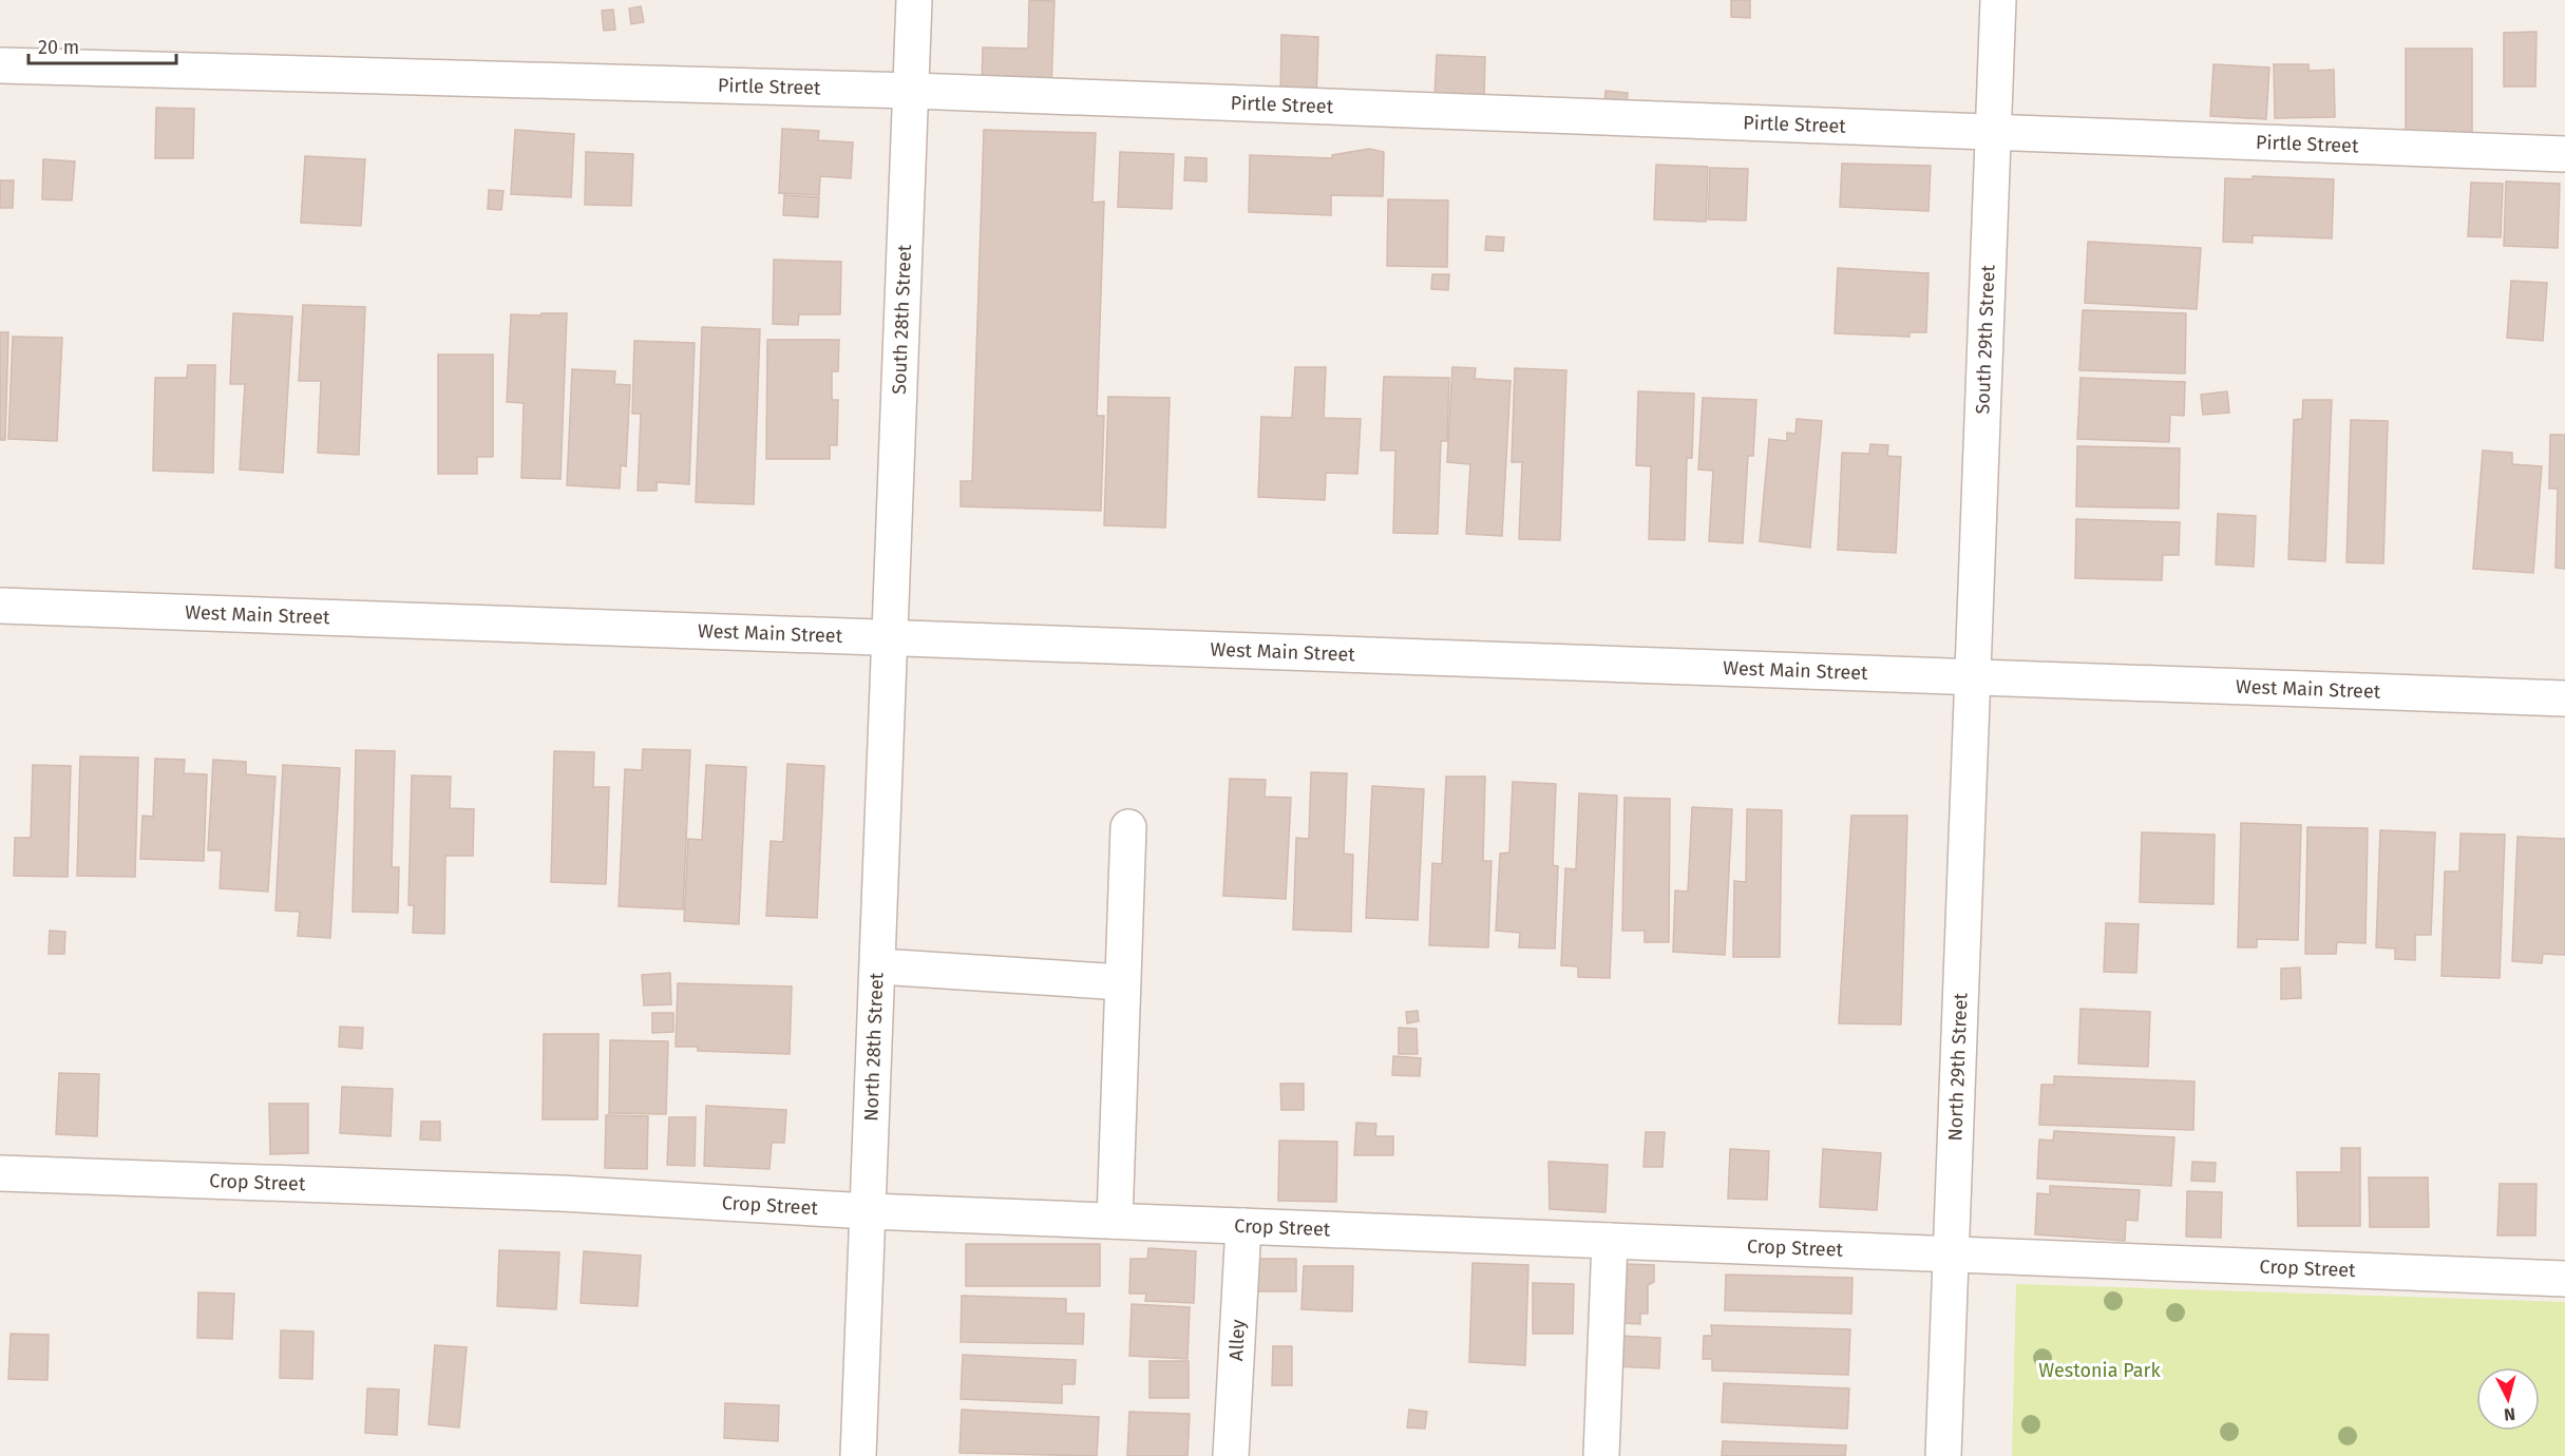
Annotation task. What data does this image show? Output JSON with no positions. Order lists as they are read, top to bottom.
{
  "streets": {
    "street": [
      "Pirtle Street",
      "South 28th Street",
      "South 29th Street",
      "West Main Street",
      "North 28th Street",
      "North 29th Street",
      "Crop Street",
      "Alley"
    ]
  },
  "crossings": [
    ["Pirtle Street", "South 28th Street"],
    ["Pirtle Street", "South 29th Street"],
    ["South 28th Street", "West Main Street"],
    ["South 28th Street", "North 28th Street"],
    ["South 29th Street", "West Main Street"],
    ["South 29th Street", "North 29th Street"],
    ["West Main Street", "North 28th Street"],
    ["West Main Street", "North 29th Street"],
    ["North 28th Street", "Crop Street"],
    ["North 29th Street", "Crop Street"],
    ["Crop Street", "Alley"]
  ],
  "parks": ["Westonia Park"],
  "scale_bar": "20 m",
  "north": "bottom"
}
